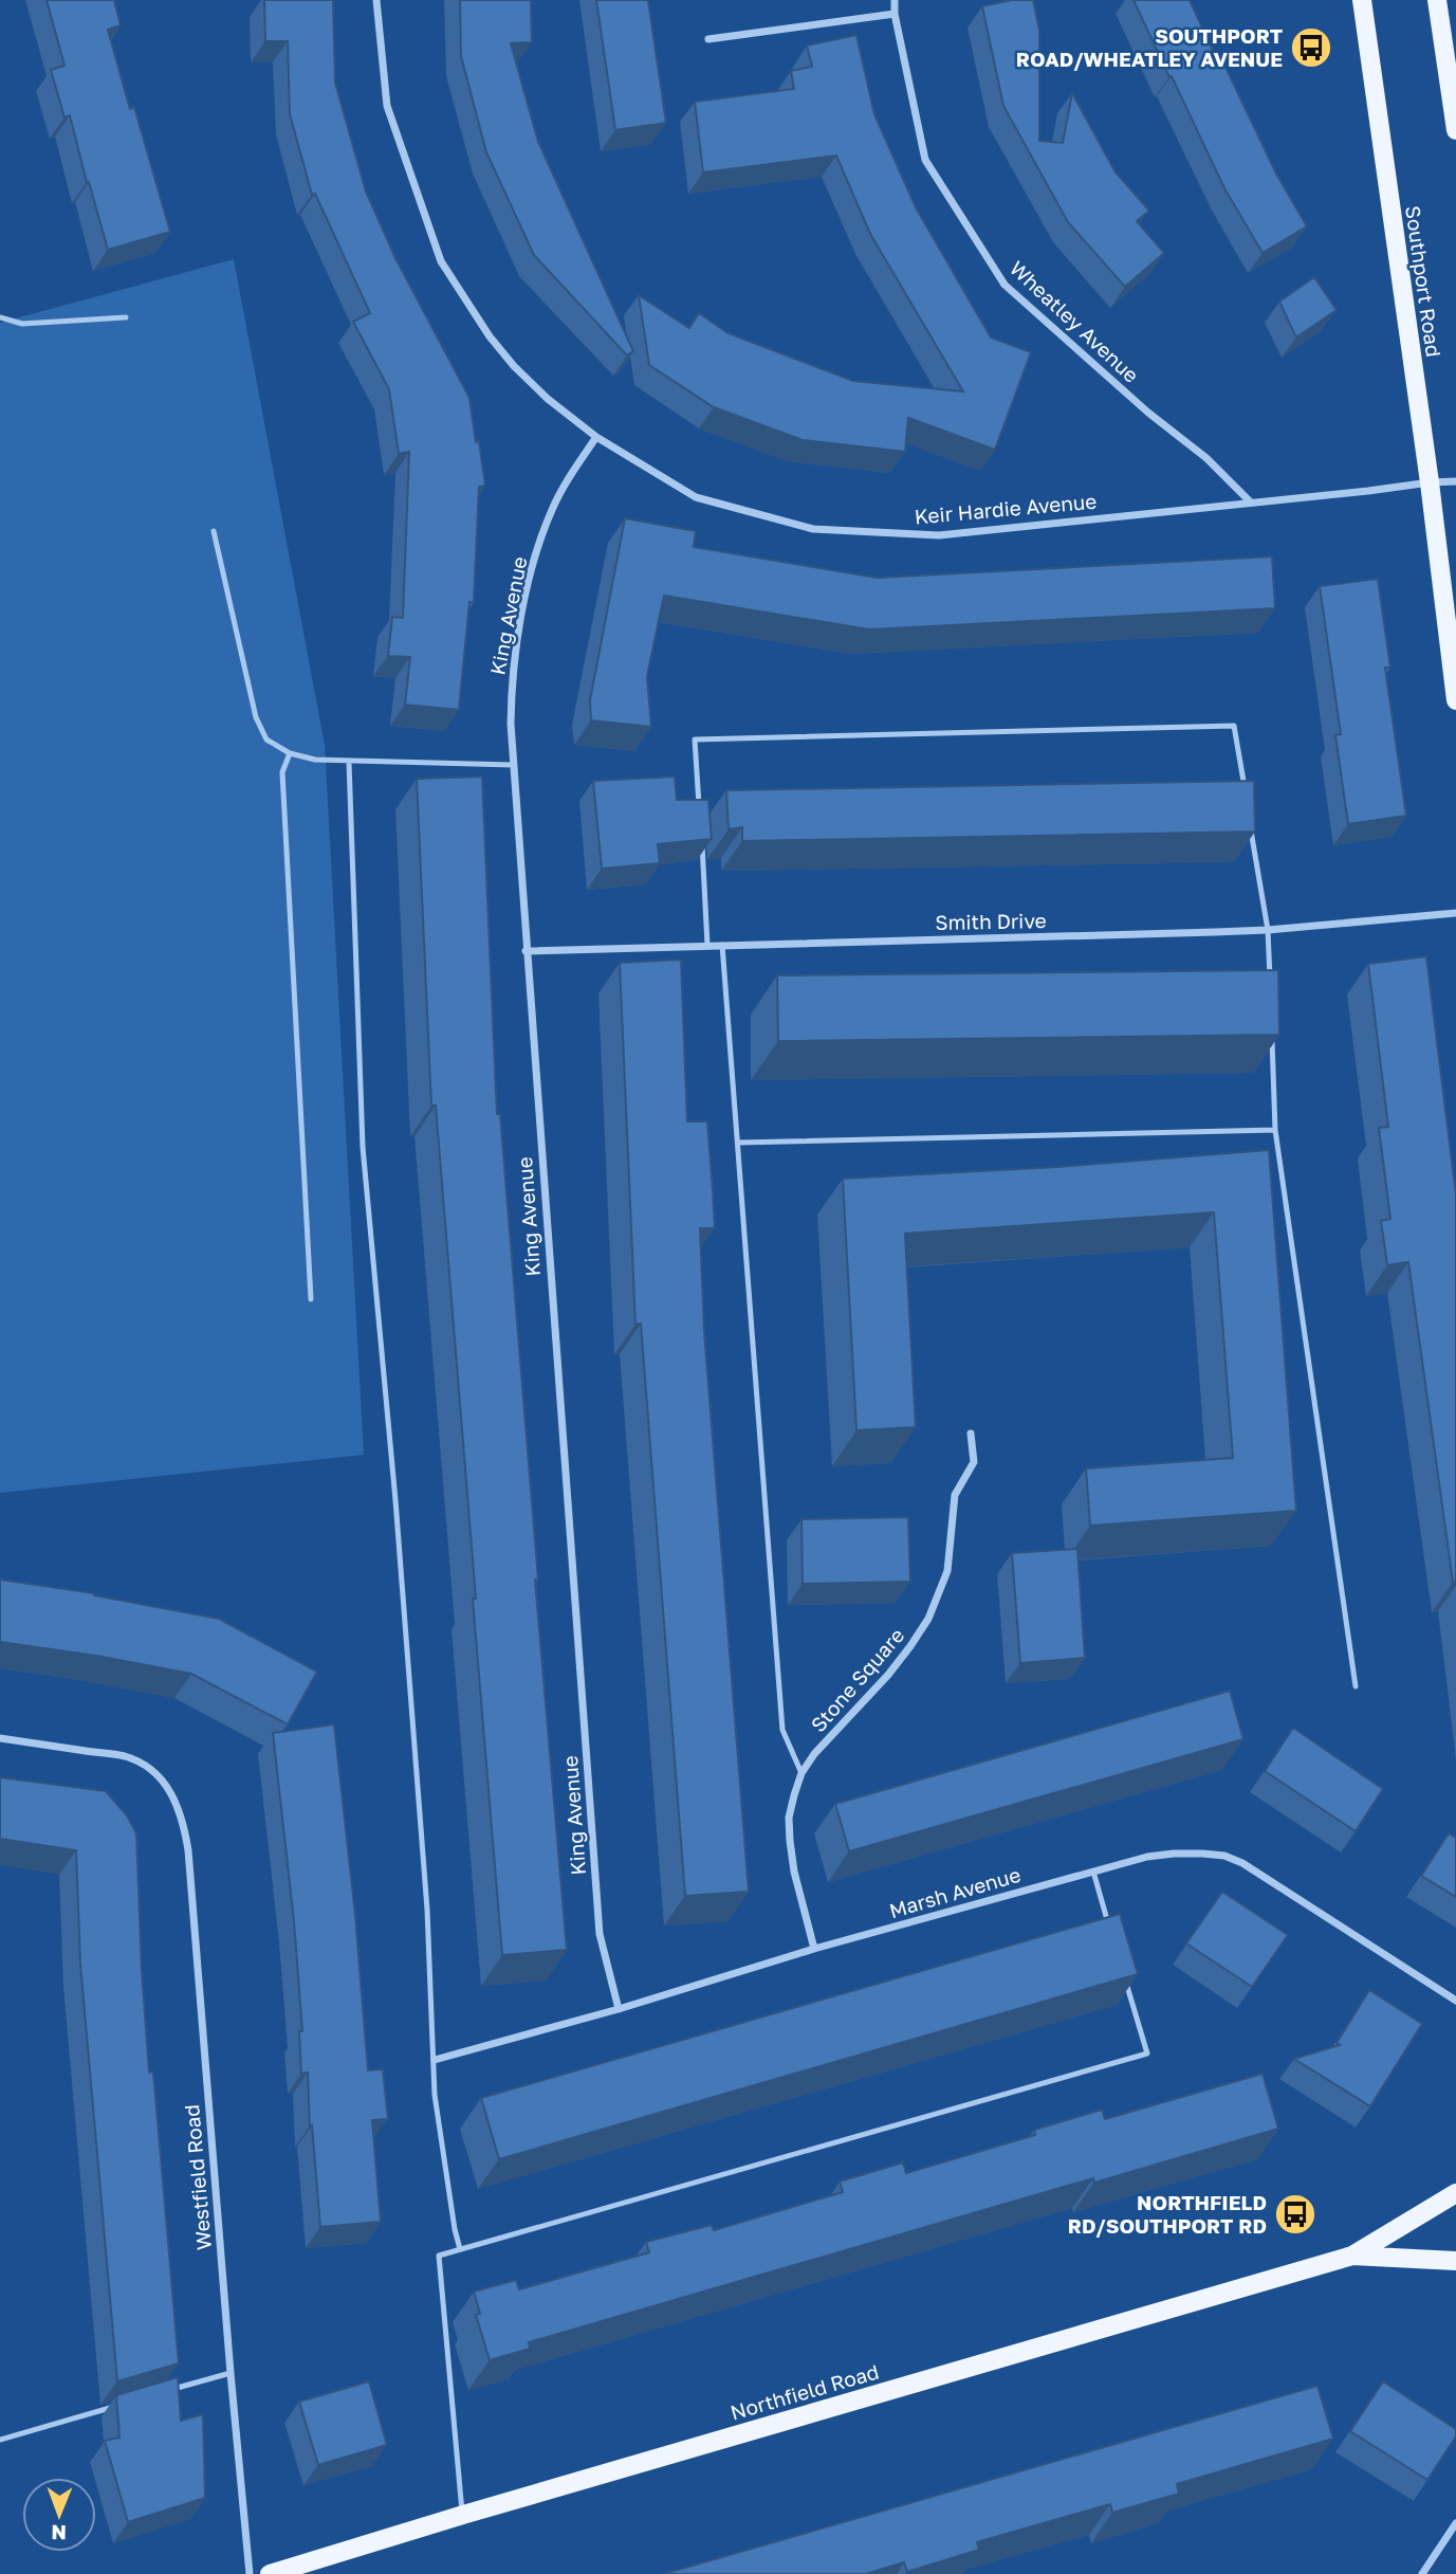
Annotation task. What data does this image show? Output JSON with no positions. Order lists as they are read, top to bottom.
{
  "streets": {
    "main road": ["Southport Road", "Northfield Road"],
    "street": [
      "Wheatley Avenue",
      "Keir Hardie Avenue",
      "King Avenue",
      "Smith Drive",
      "Stone Square",
      "Marsh Avenue",
      "Westfield Road"
    ]
  },
  "crossings": [
    ["Southport Road", "Keir Hardie Avenue"],
    ["Wheatley Avenue", "Keir Hardie Avenue"],
    ["Keir Hardie Avenue", "King Avenue"],
    ["King Avenue", "Smith Drive"],
    ["King Avenue", "Marsh Avenue"],
    ["Stone Square", "Marsh Avenue"]
  ],
  "places": {
    "bus stop": ["SOUTHPORT ROAD/WHEATLEY AVENUE", "NORTHFIELD RD/SOUTHPORT RD"]
  },
  "north": "bottom"
}
